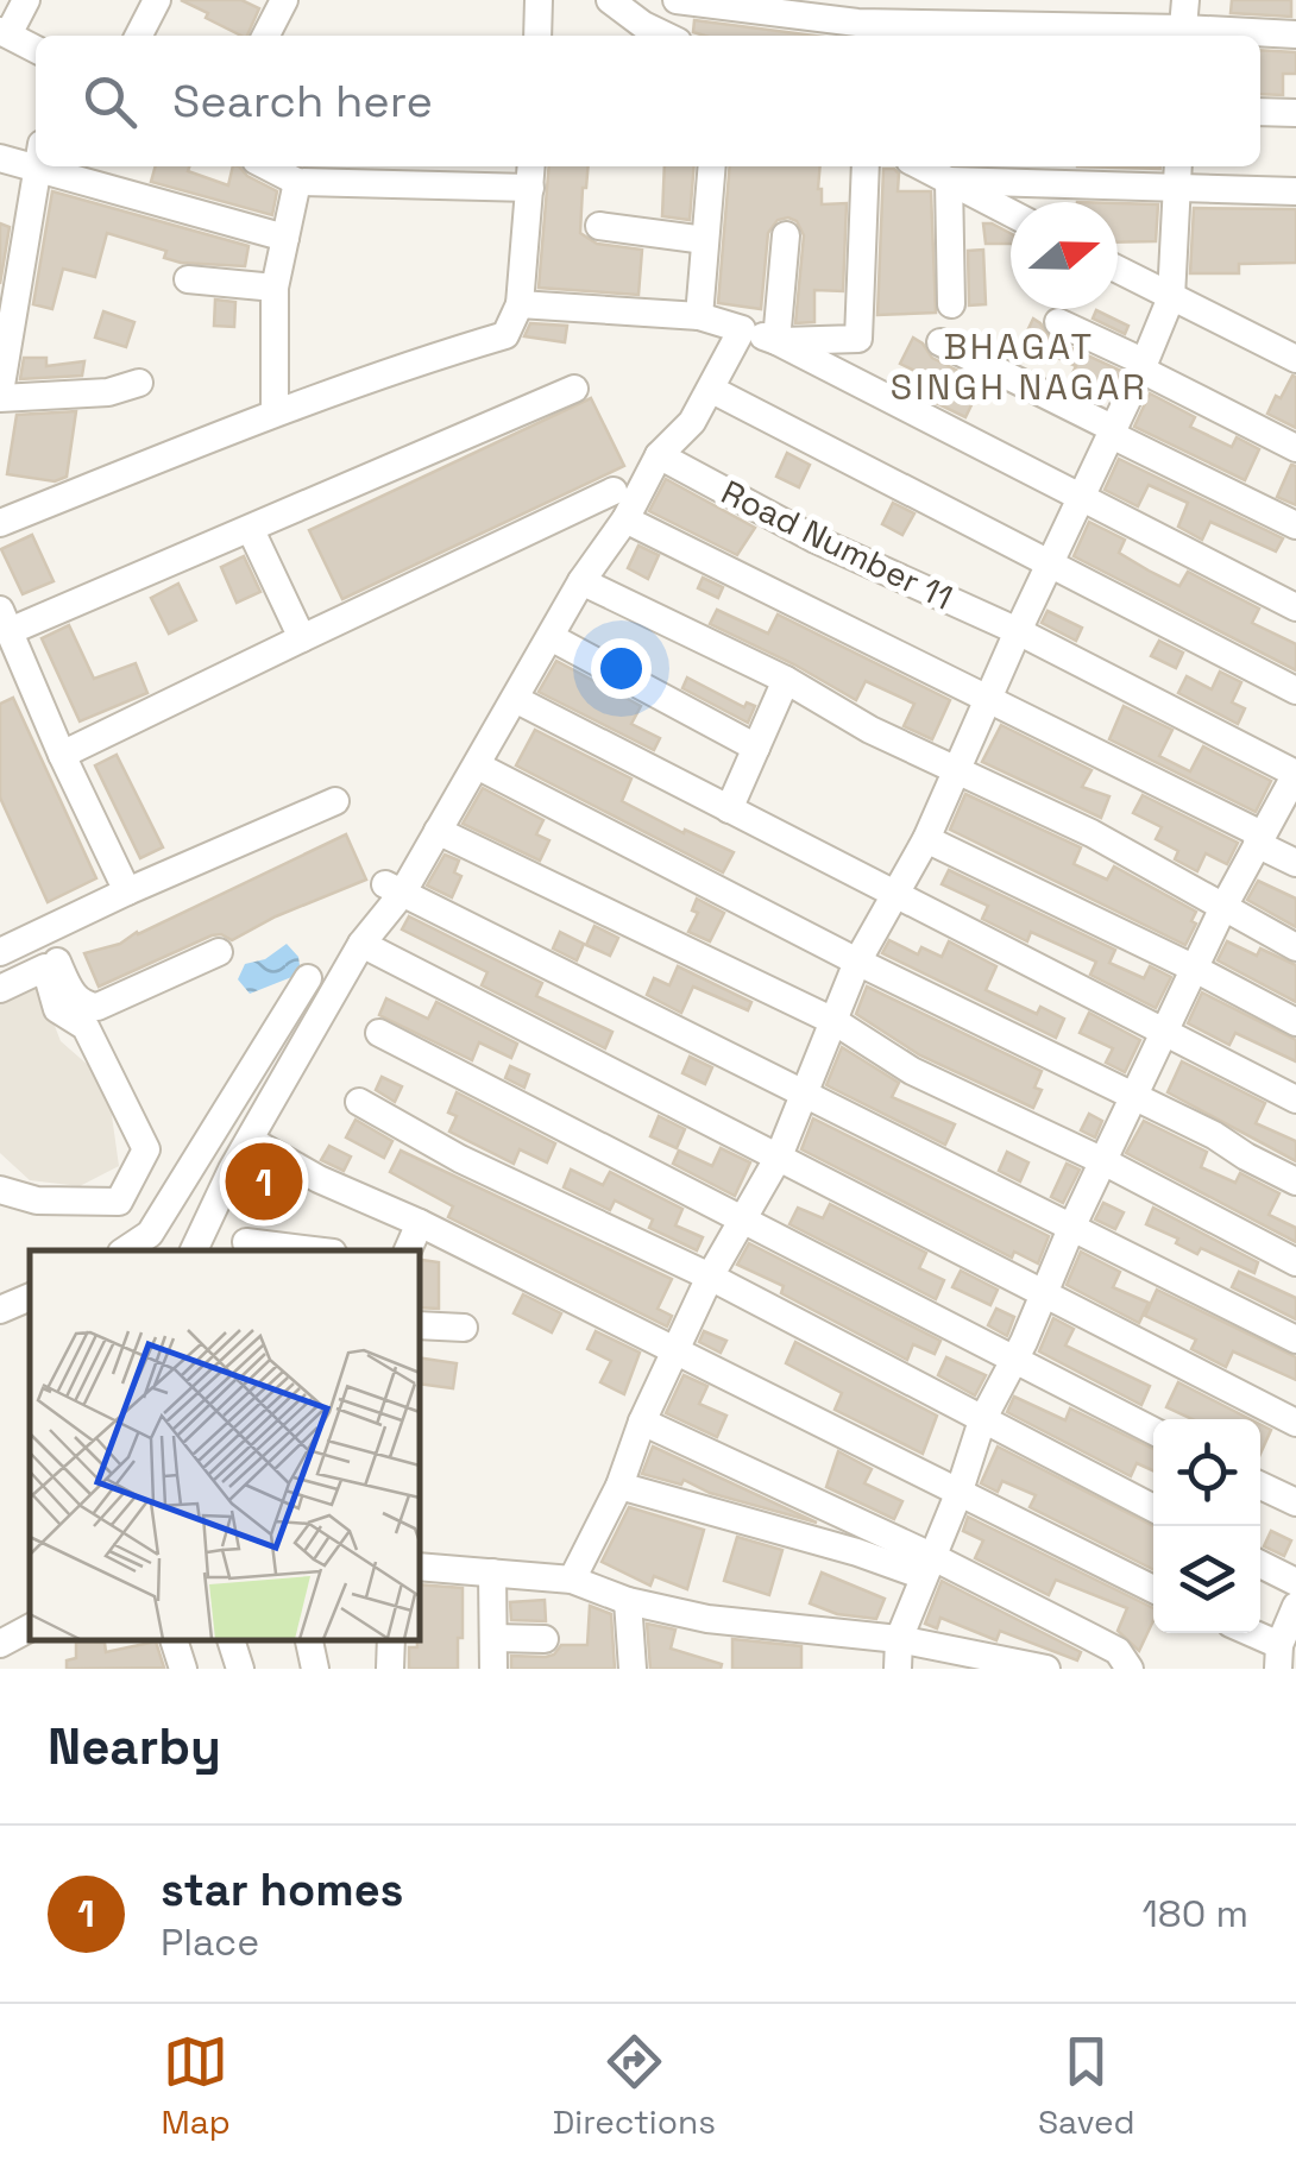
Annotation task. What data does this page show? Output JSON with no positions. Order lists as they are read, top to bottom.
{
  "streets": {
    "street": ["Road Number 11"]
  },
  "districts": ["BHAGAT SINGH NAGAR"],
  "north": "right",
  "page": {
    "search": "Search here",
    "pins": "1",
    "heading": "Nearby",
    "list": [
      {
        "mark": "1",
        "name": "star homes",
        "note": "Place",
        "value": "180 m"
      }
    ],
    "nav": ["Map", "Directions", "Saved"]
  }
}
